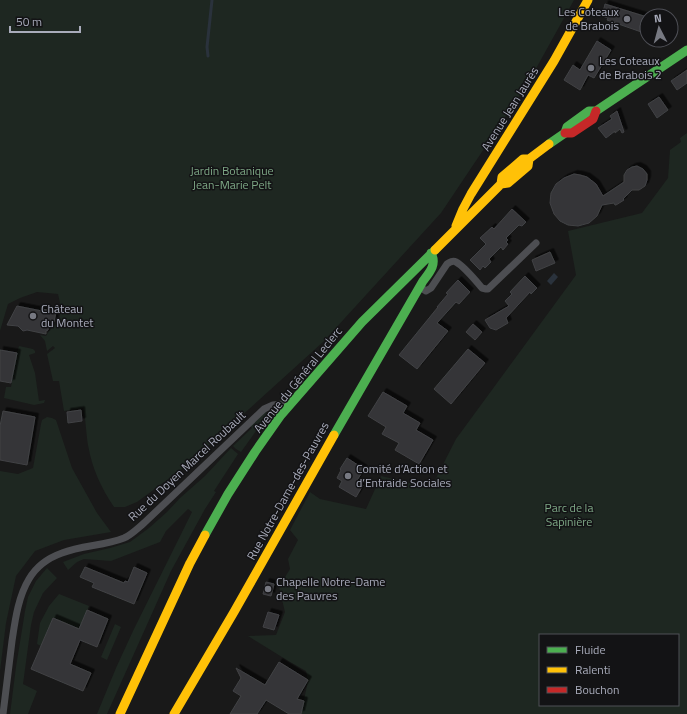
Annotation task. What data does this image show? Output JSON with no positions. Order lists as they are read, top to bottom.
{
  "streets": {
    "main road": ["Avenue Jean Jaurès", "Avenue du Général Leclerc", "Rue Notre-Dame-des-Pauvres"],
    "street": ["Rue du Doyen Marcel Roubault"]
  },
  "crossings": [
    ["Avenue Jean Jaurès", "Avenue du Général Leclerc"],
    ["Avenue du Général Leclerc", "Rue du Doyen Marcel Roubault"],
    ["Avenue du Général Leclerc", "Rue Notre-Dame-des-Pauvres"]
  ],
  "parks": ["Jardin Botanique Jean-Marie Pelt", "Parc de la Sapinière"],
  "places": [
    "Les Coteaux de Brabois",
    "Les Coteaux de Brabois 2",
    "Château du Montet",
    "Comité d’Action et d’Entraide Sociales",
    "Chapelle Notre-Dame des Pauvres"
  ],
  "legend": ["Fluide", "Ralenti", "Bouchon"],
  "scale_bar": "50 m",
  "north": "top"
}
